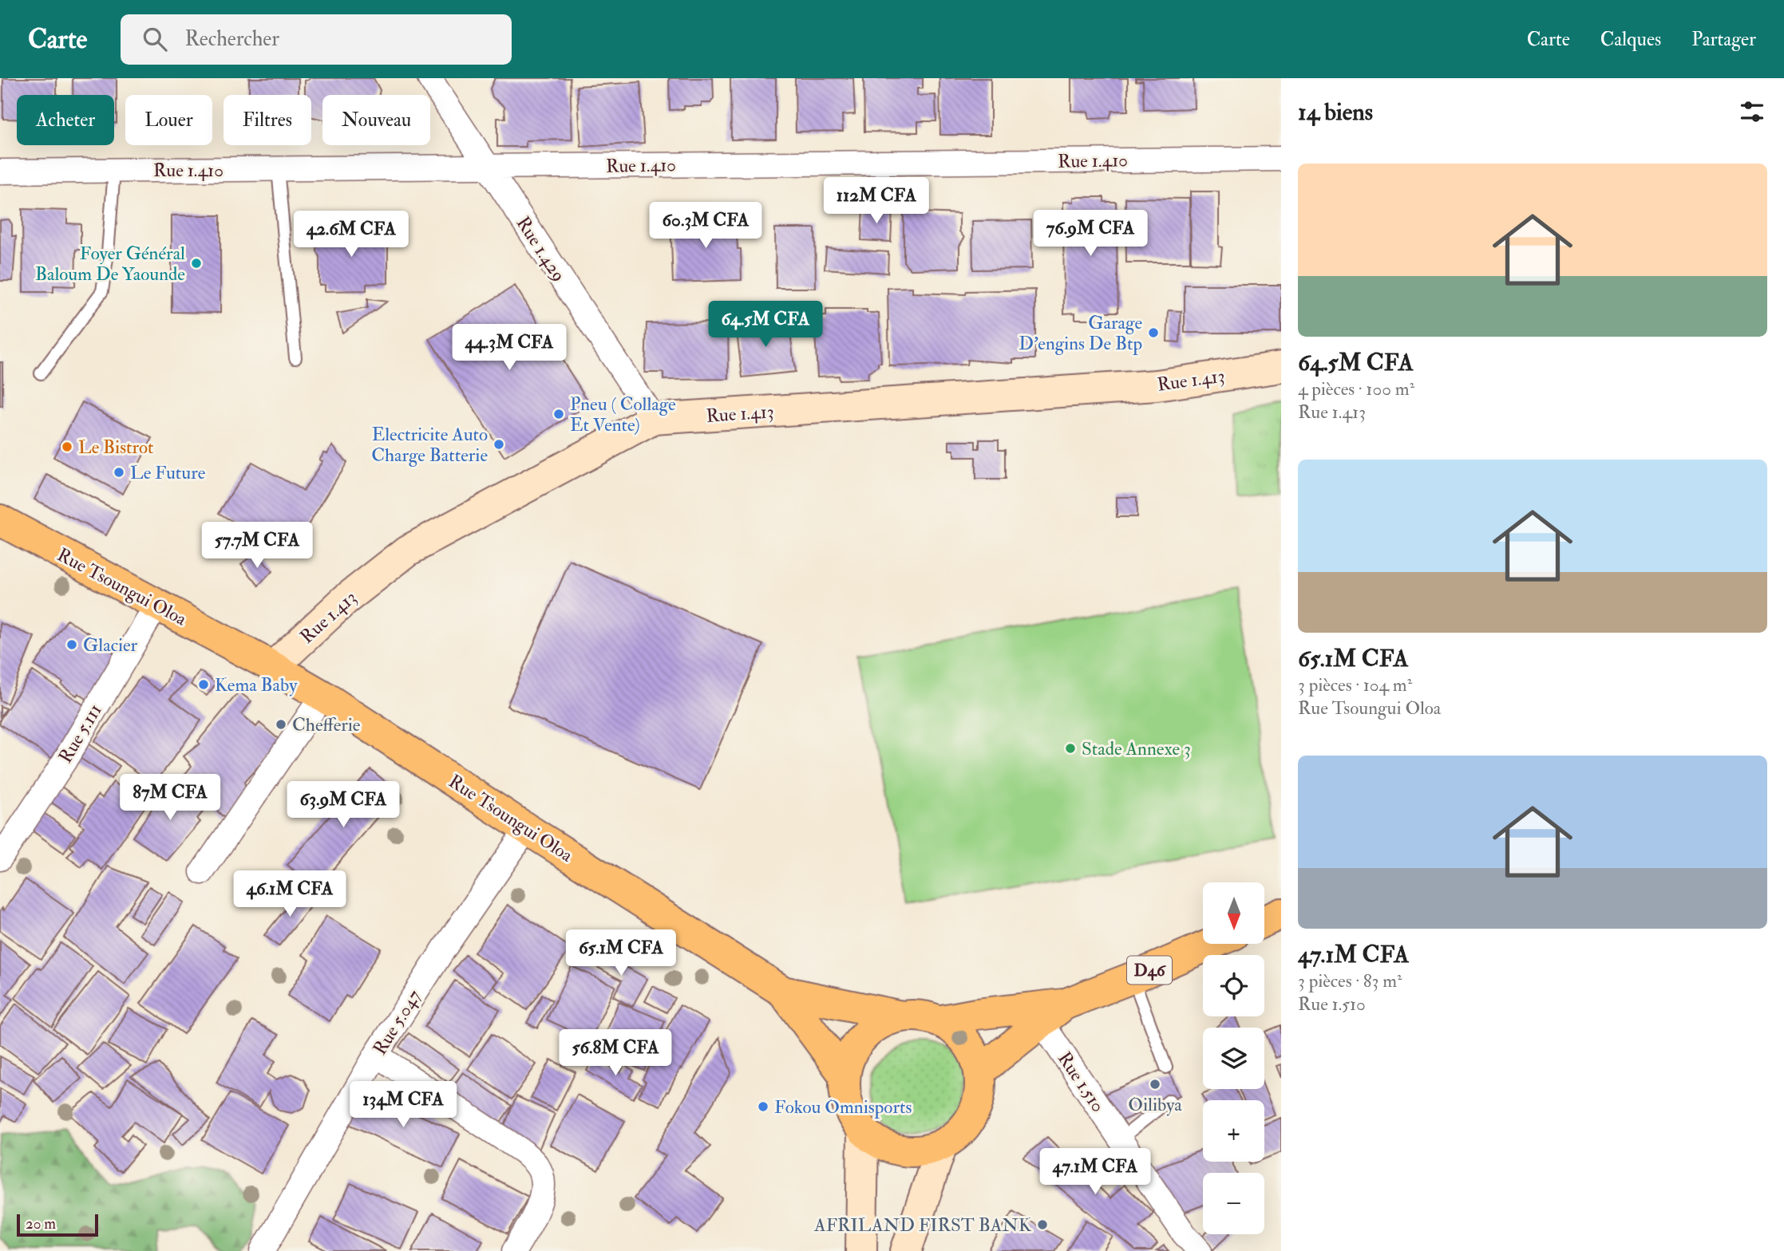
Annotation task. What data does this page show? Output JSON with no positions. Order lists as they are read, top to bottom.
{
  "streets": {
    "main road": ["Rue Tsoungui Oloa", "D46"],
    "street": [
      "Rue 1.410",
      "Rue 1.429",
      "Rue 1.413",
      "Rue 5.111",
      "Rue 5.047",
      "Rue 1.510"
    ]
  },
  "crossings": [
    ["Rue 1.410", "Rue 1.429"],
    ["Rue 1.429", "Rue 1.413"],
    ["Rue 1.413", "Rue Tsoungui Oloa"],
    ["Rue Tsoungui Oloa", "Rue 5.111"],
    ["Rue Tsoungui Oloa", "Rue 5.047"],
    ["D46", "Rue 1.510"]
  ],
  "places": [
    "Foyer Général Baloum De Yaounde",
    "Garage D'engins De Btp",
    "Pneu ( Collage Et Vente)",
    "Electricite Auto Charge Batterie",
    "Le Bistrot",
    "Le Future",
    "Glacier",
    "Kema Baby",
    "Chefferie",
    "Stade Annexe 3",
    "Oilibya",
    "Fokou Omnisports",
    "AFRILAND FIRST BANK"
  ],
  "scale_bar": "20 m",
  "north": "bottom",
  "page": {
    "header": "Carte",
    "search": "Rechercher",
    "nav": ["Carte", "Calques", "Partager"],
    "heading": "14 biens",
    "chip": [
      "Acheter",
      "Louer",
      "Filtres",
      "Nouveau"
    ],
    "list": [
      {
        "name": "64.5M CFA",
        "note": "4 pièces · 100 m² · Rue 1.413"
      },
      {
        "name": "65.1M CFA",
        "note": "3 pièces · 104 m² · Rue Tsoungui Oloa"
      },
      {
        "name": "47.1M CFA",
        "note": "3 pièces · 83 m² · Rue 1.510"
      }
    ],
    "price": [
      "112M CFA",
      "60.3M CFA",
      "76.9M CFA",
      "42.6M CFA",
      "64.5M CFA",
      "44.3M CFA",
      "57.7M CFA",
      "87M CFA",
      "63.9M CFA",
      "46.1M CFA",
      "65.1M CFA",
      "56.8M CFA",
      "134M CFA",
      "47.1M CFA"
    ],
    "map_buttons": ["+", "−"],
    "scale": "20 m"
  }
}
